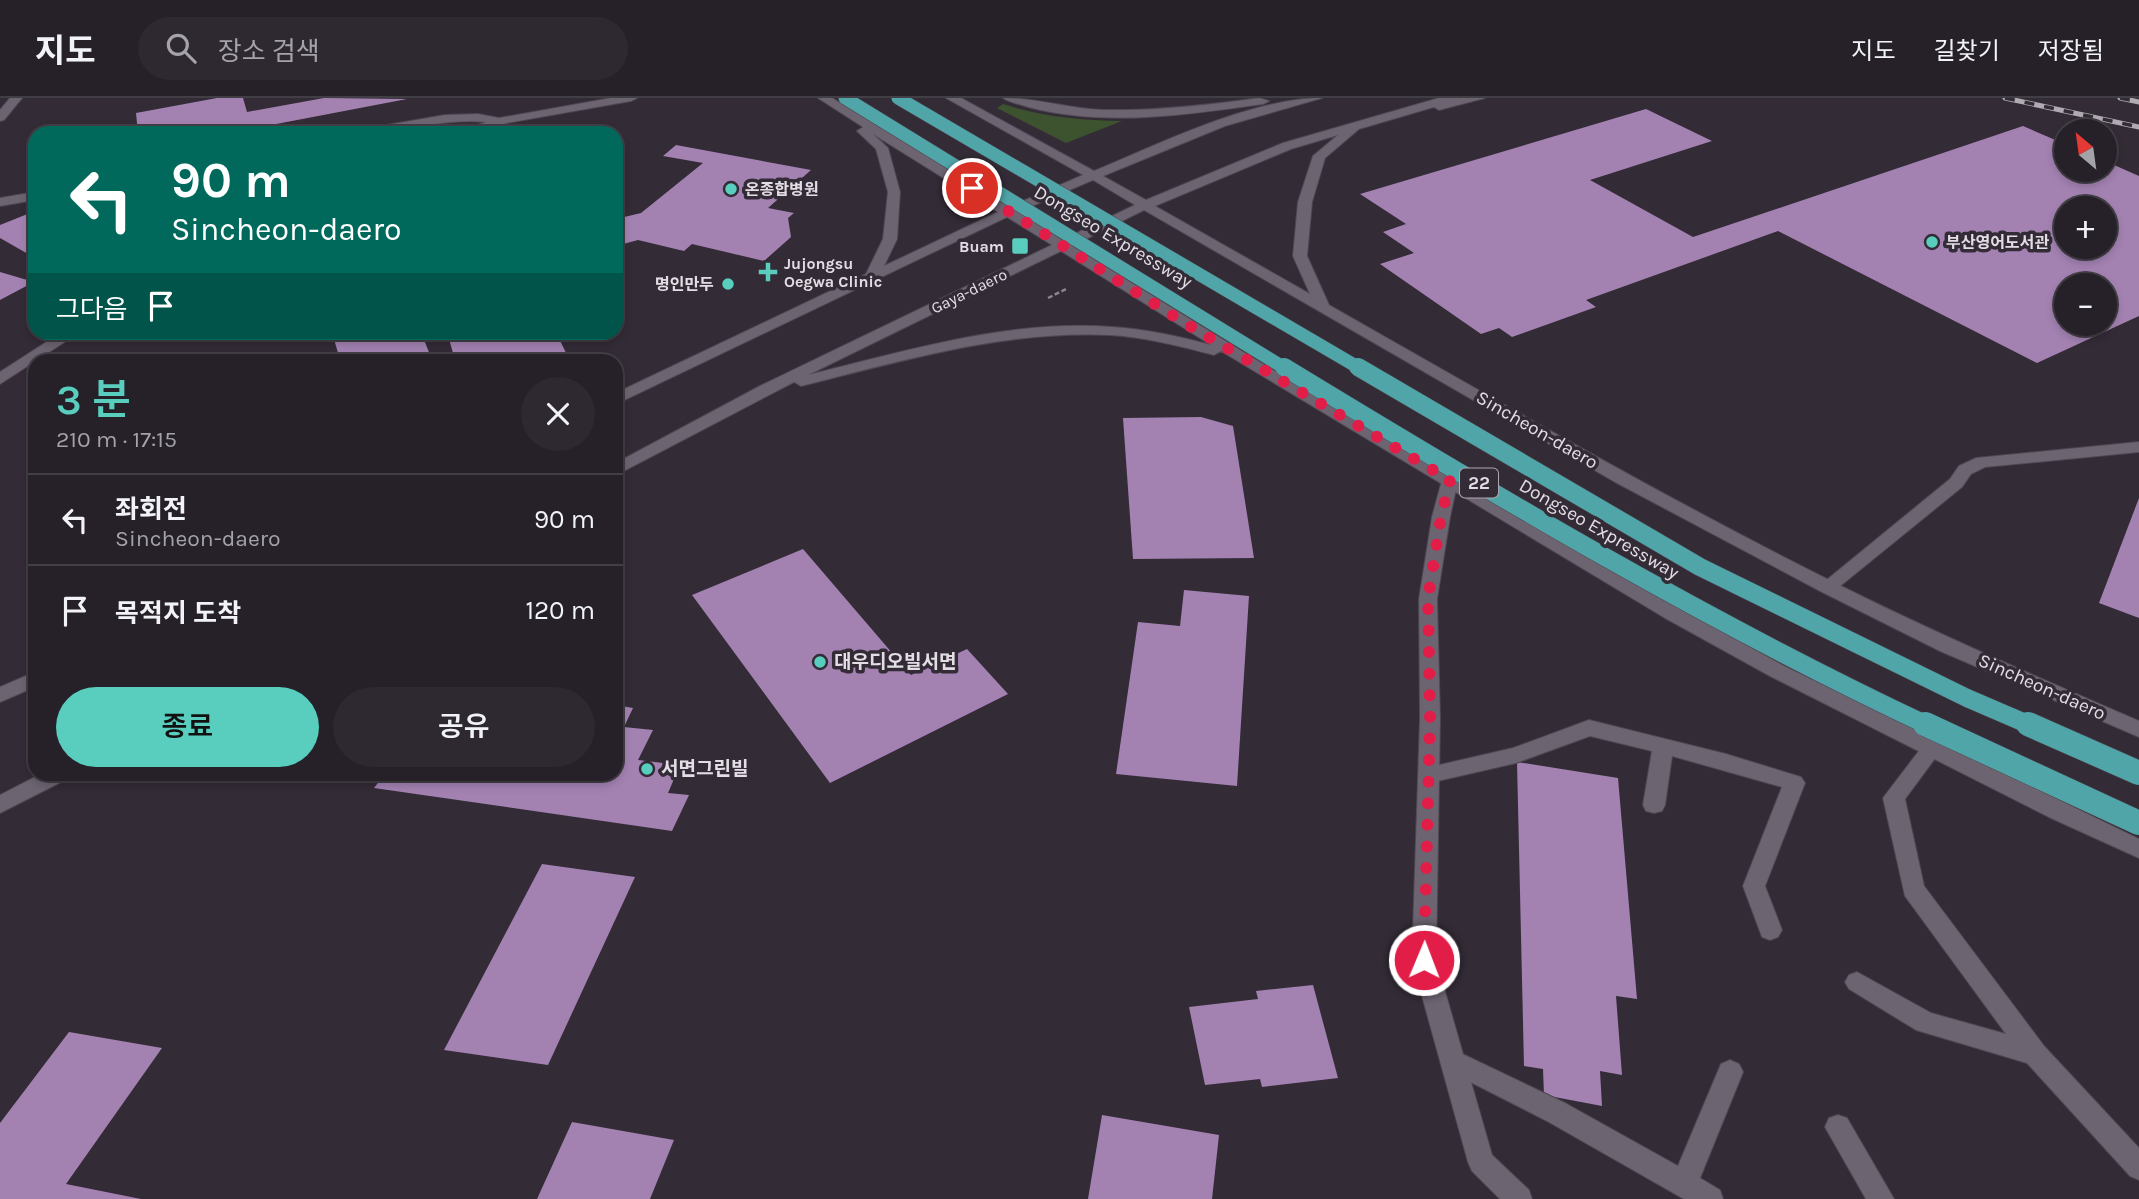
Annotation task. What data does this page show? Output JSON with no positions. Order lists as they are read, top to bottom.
{
  "streets": {
    "highway": ["Dongseo Expressway", "22"],
    "main road": ["Gaya-daero", "Sincheon-daero"]
  },
  "crossings": [
    ["Gaya-daero", "Sincheon-daero"]
  ],
  "places": {
    "other": [
      "온종합병원",
      "부산영어도서관",
      "명인만두",
      "대우디오빌서면",
      "서면그린빌"
    ],
    "transit": ["Buam"],
    "health": ["Jujongsu Oegwa Clinic"]
  },
  "north": "top left",
  "page": {
    "header": "지도",
    "search": "장소 검색",
    "nav": ["지도", "길찾기", "저장됨"],
    "map_buttons": ["+", "−"],
    "turn": ["90 m", "Sincheon-daero"],
    "then": "그다음",
    "heading": ["3 분", "210 m · 17:15"],
    "list": [
      {
        "name": "좌회전",
        "note": "Sincheon-daero",
        "value": "90 m"
      },
      {
        "name": "목적지 도착",
        "value": "120 m"
      }
    ],
    "buttons": ["종료", "공유"]
  }
}
